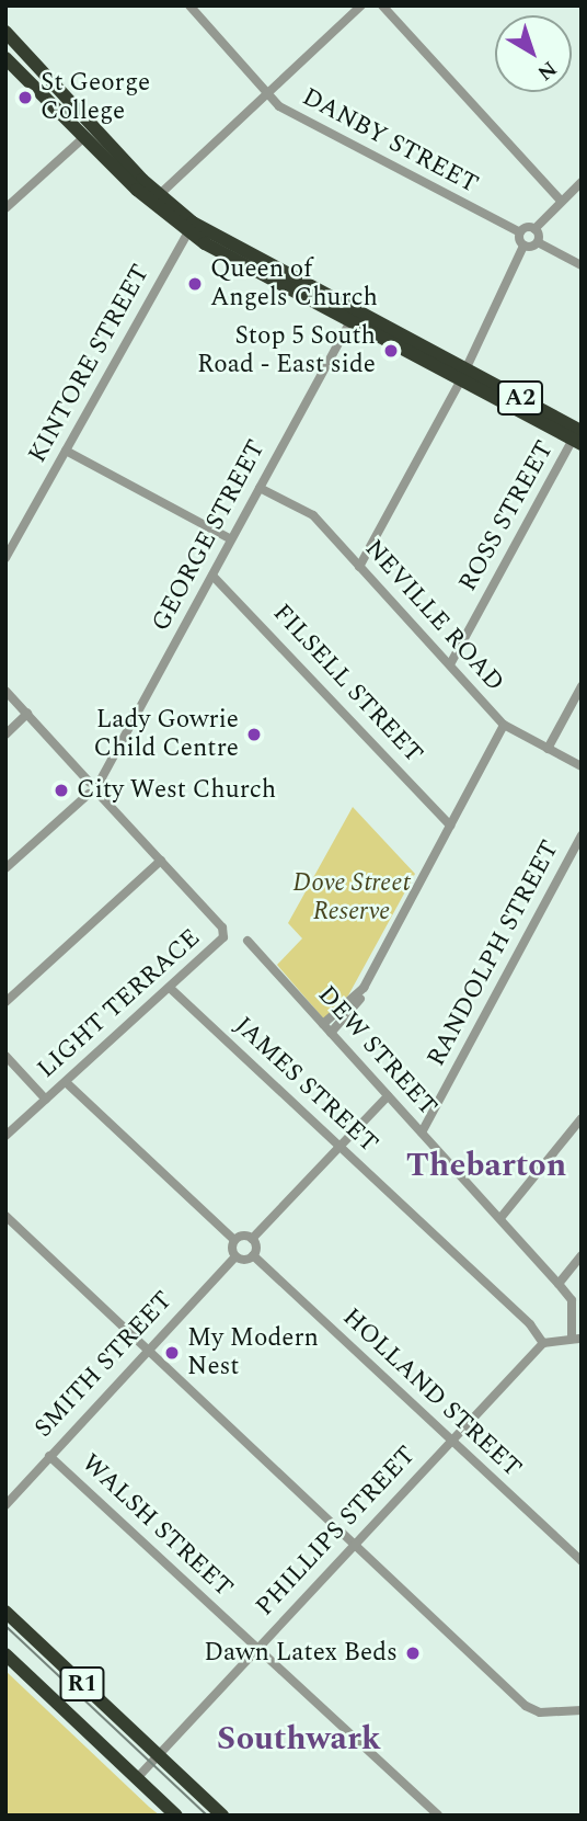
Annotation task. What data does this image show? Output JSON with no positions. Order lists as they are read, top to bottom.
{
  "streets": {
    "highway": ["A2", "R1"],
    "street": [
      "DANBY STREET",
      "KINTORE STREET",
      "ROSS STREET",
      "GEORGE STREET",
      "NEVILLE ROAD",
      "FILSELL STREET",
      "RANDOLPH STREET",
      "LIGHT TERRACE",
      "DEW STREET",
      "JAMES STREET",
      "SMITH STREET",
      "HOLLAND STREET",
      "WALSH STREET",
      "PHILLIPS STREET"
    ]
  },
  "crossings": [
    ["KINTORE STREET", "A2"],
    ["A2", "ROSS STREET"],
    ["A2", "GEORGE STREET"],
    ["ROSS STREET", "NEVILLE ROAD"],
    ["GEORGE STREET", "NEVILLE ROAD"],
    ["GEORGE STREET", "FILSELL STREET"],
    ["RANDOLPH STREET", "DEW STREET"],
    ["LIGHT TERRACE", "JAMES STREET"],
    ["JAMES STREET", "PHILLIPS STREET"],
    ["SMITH STREET", "WALSH STREET"],
    ["HOLLAND STREET", "PHILLIPS STREET"],
    ["WALSH STREET", "PHILLIPS STREET"],
    ["PHILLIPS STREET", "R1"]
  ],
  "districts": ["Thebarton", "Southwark"],
  "parks": ["Dove Street Reserve"],
  "places": [
    "St George College",
    "Queen of Angels Church",
    "Stop 5 South Road - East side",
    "Lady Gowrie Child Centre",
    "City West Church",
    "My Modern Nest",
    "Dawn Latex Beds"
  ],
  "north": "bottom right"
}
